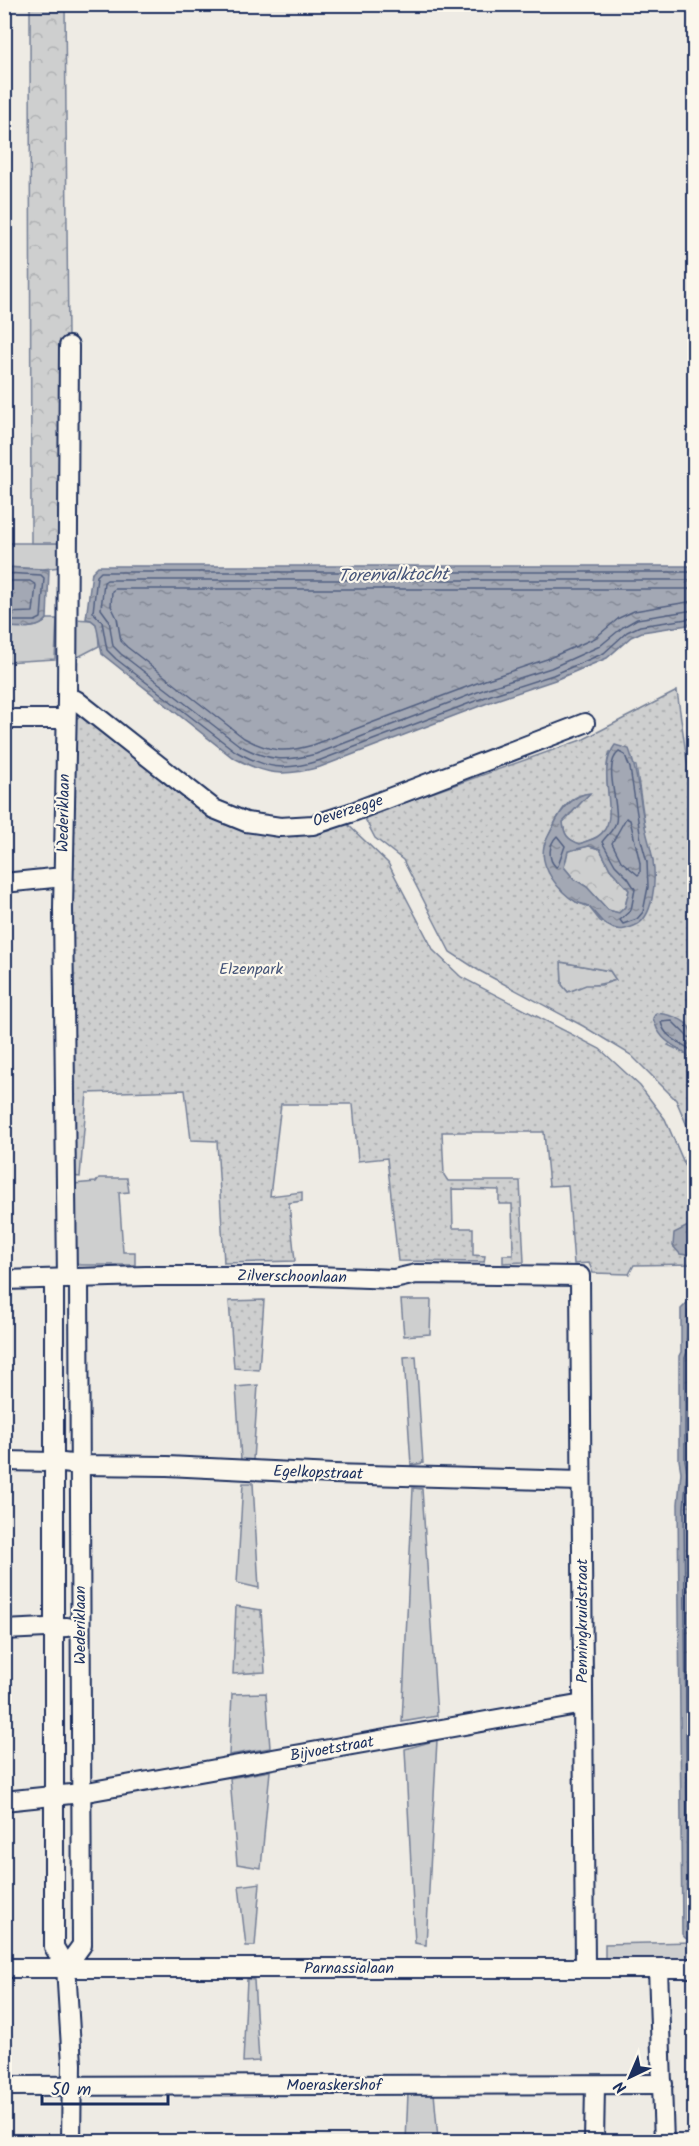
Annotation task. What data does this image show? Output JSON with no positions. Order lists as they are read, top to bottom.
{
  "streets": {
    "street": [
      "Oeverzegge",
      "Wederiklaan",
      "Zilverschoonlaan",
      "Egelkopstraat",
      "Penningkruidstraat",
      "Bijvoetstraat",
      "Parnassialaan",
      "Moeraskershof"
    ]
  },
  "crossings": [
    ["Oeverzegge", "Wederiklaan"],
    ["Wederiklaan", "Zilverschoonlaan"],
    ["Wederiklaan", "Egelkopstraat"],
    ["Wederiklaan", "Bijvoetstraat"],
    ["Wederiklaan", "Parnassialaan"],
    ["Wederiklaan", "Moeraskershof"],
    ["Zilverschoonlaan", "Penningkruidstraat"],
    ["Egelkopstraat", "Penningkruidstraat"],
    ["Penningkruidstraat", "Bijvoetstraat"],
    ["Penningkruidstraat", "Parnassialaan"]
  ],
  "water": ["Torenvalktocht"],
  "parks": ["Elzenpark"],
  "scale_bar": "50 m",
  "north": "bottom left"
}
